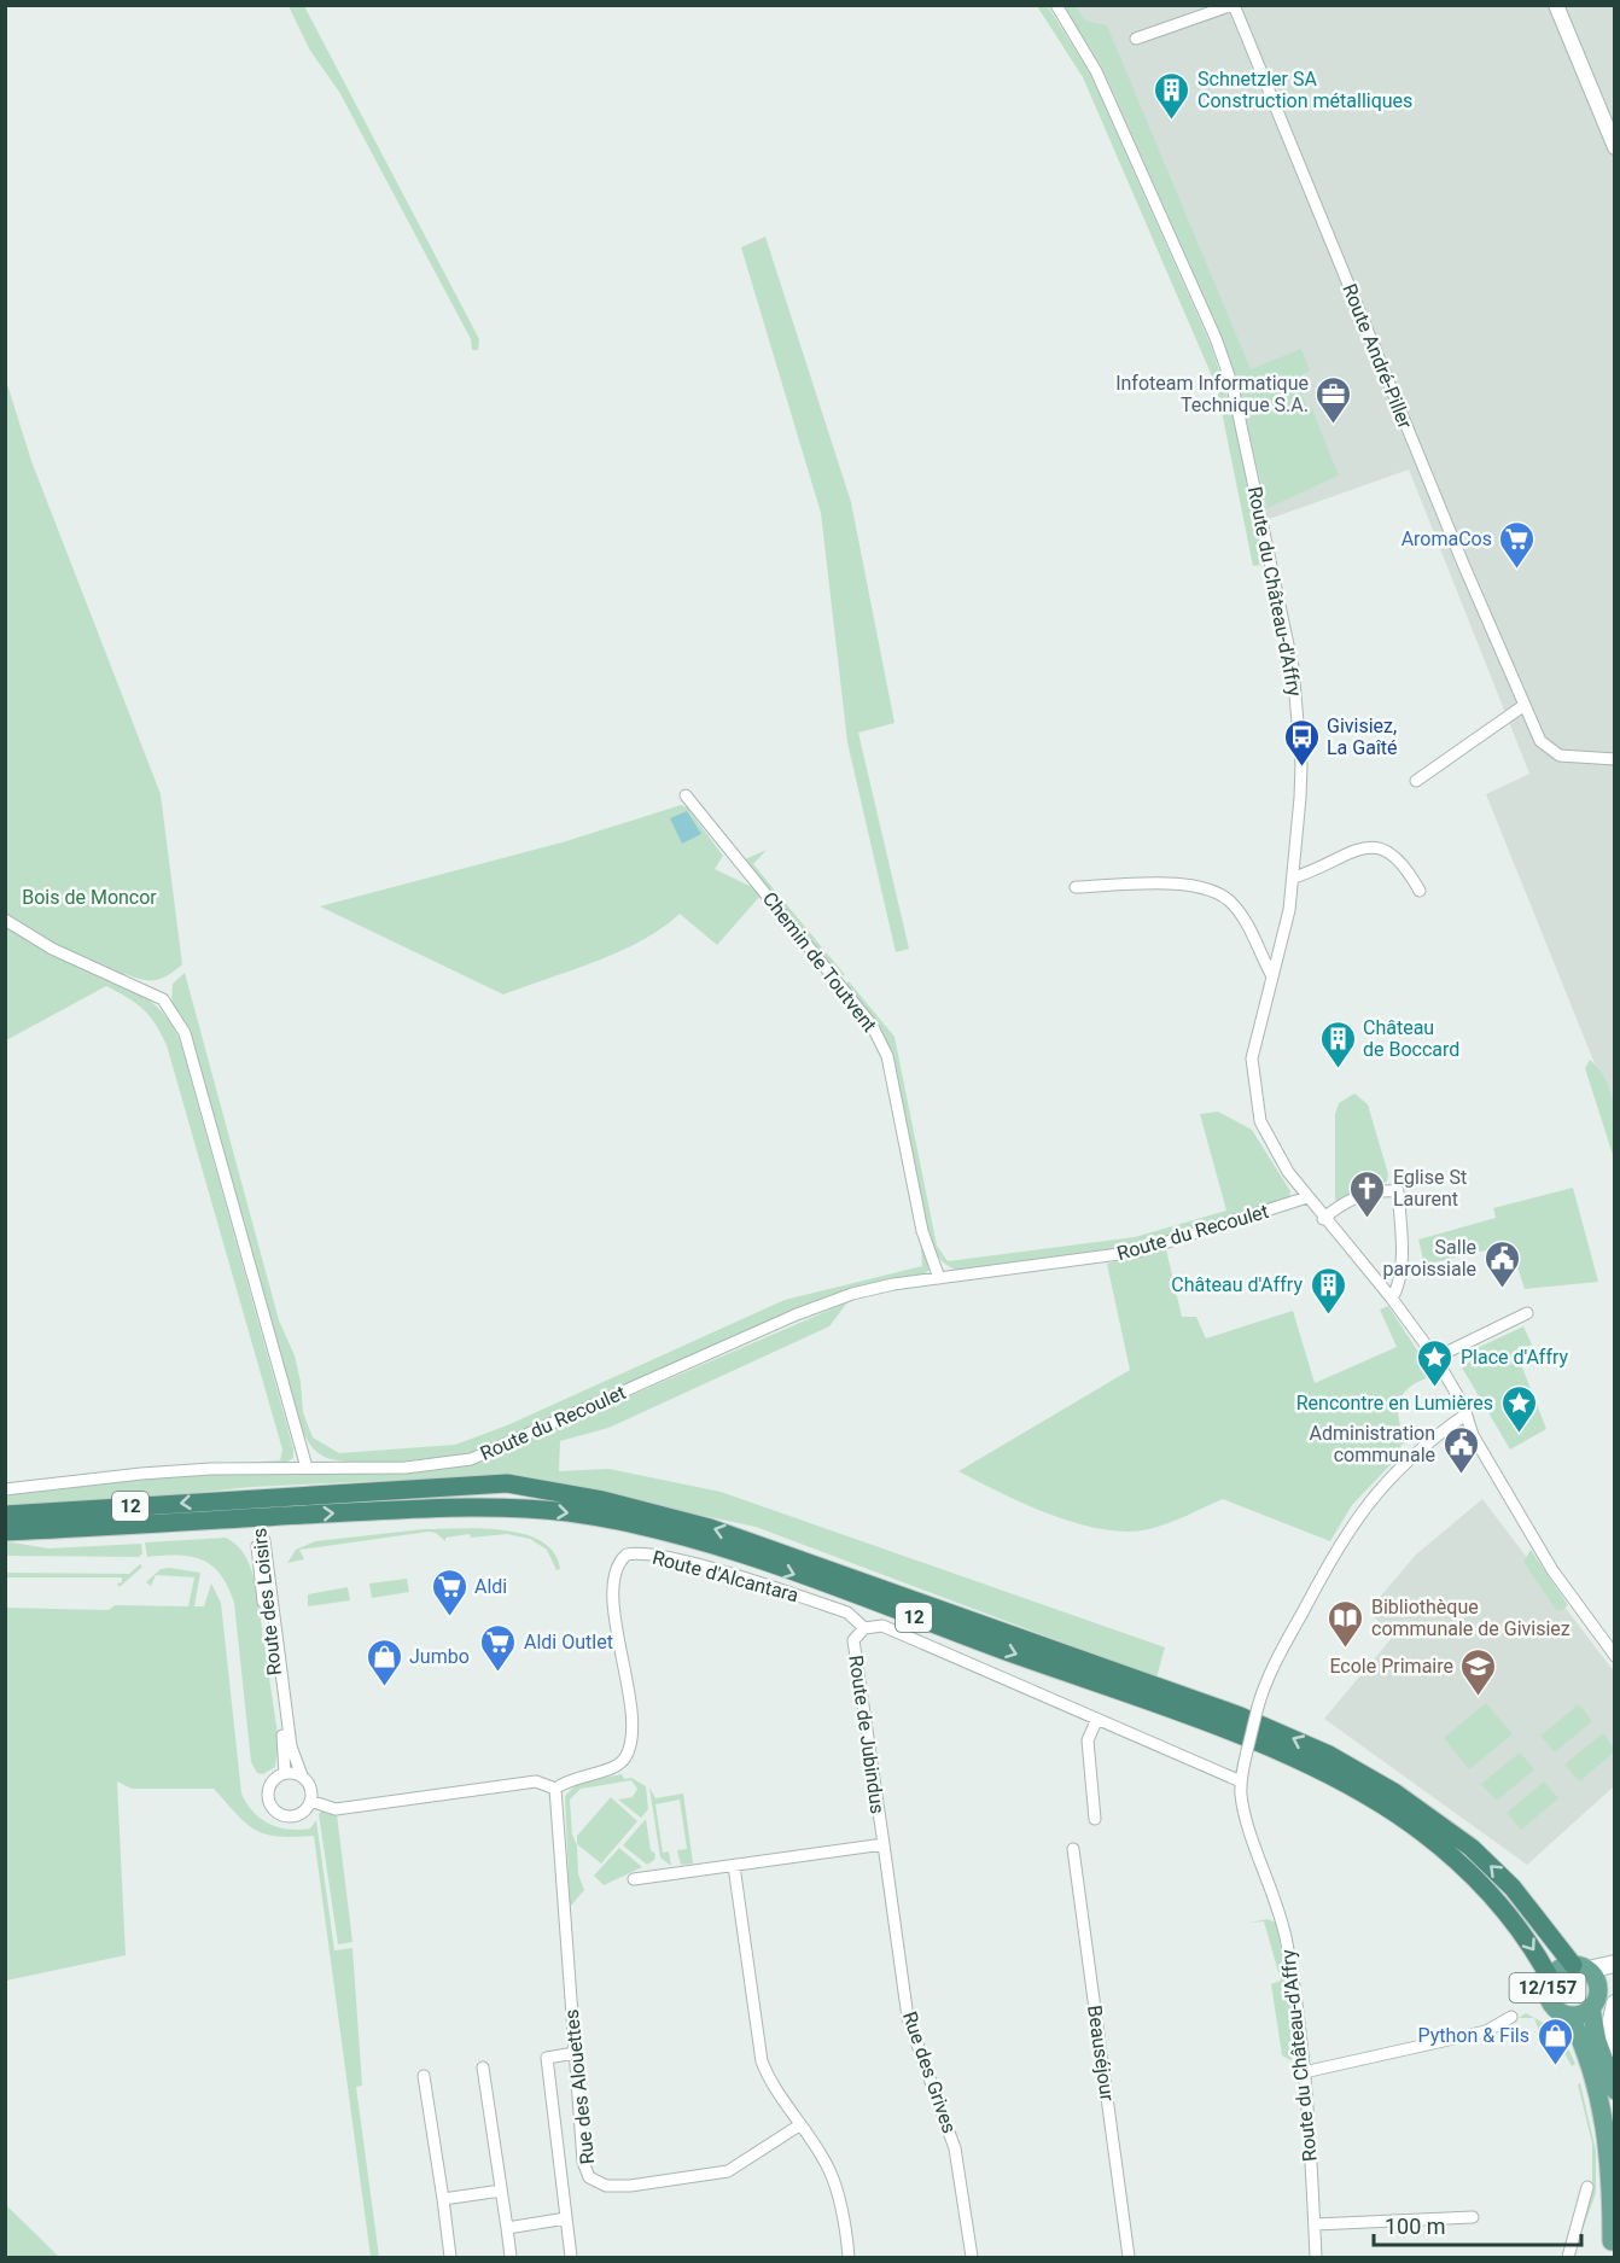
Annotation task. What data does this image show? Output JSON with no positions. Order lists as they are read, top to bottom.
{
  "streets": {
    "highway": ["12"],
    "main road": ["12/157"],
    "street": [
      "Route André-Piller",
      "Route du Château-d'Affry",
      "Chemin de Toutvent",
      "Route du Recoulet",
      "Route d'Alcantara",
      "Route des Loisirs",
      "Route de Jubindus",
      "Beauséjour",
      "Rue des Grives",
      "Rue des Alouettes"
    ]
  },
  "crossings": [
    ["Route du Château-d'Affry", "Route du Recoulet"],
    ["Route du Château-d'Affry", "Route de Jubindus"],
    ["Chemin de Toutvent", "Route du Recoulet"],
    ["12", "Route des Loisirs"],
    ["12", "12/157"],
    ["Route d'Alcantara", "Route de Jubindus"],
    ["Route d'Alcantara", "Rue des Alouettes"],
    ["Route de Jubindus", "Rue des Grives"]
  ],
  "parks": ["Bois de Moncor"],
  "places": {
    "building": ["Schnetzler SA Construction métalliques", "Château de Boccard", "Château d'Affry"],
    "office": ["Infoteam Informatique Technique S.A."],
    "supermarket": ["AromaCos", "Aldi", "Aldi Outlet"],
    "bus stop": ["Givisiez, La Gaîté"],
    "church": ["Eglise St Laurent"],
    "public building": ["Salle paroissiale", "Administration communale"],
    "place": ["Place d'Affry", "Rencontre en Lumières"],
    "library": ["Bibliothèque communale de Givisiez"],
    "shop": ["Jumbo", "Python & Fils"],
    "school or university": ["Ecole Primaire"]
  },
  "scale_bar": "100 m"
}
